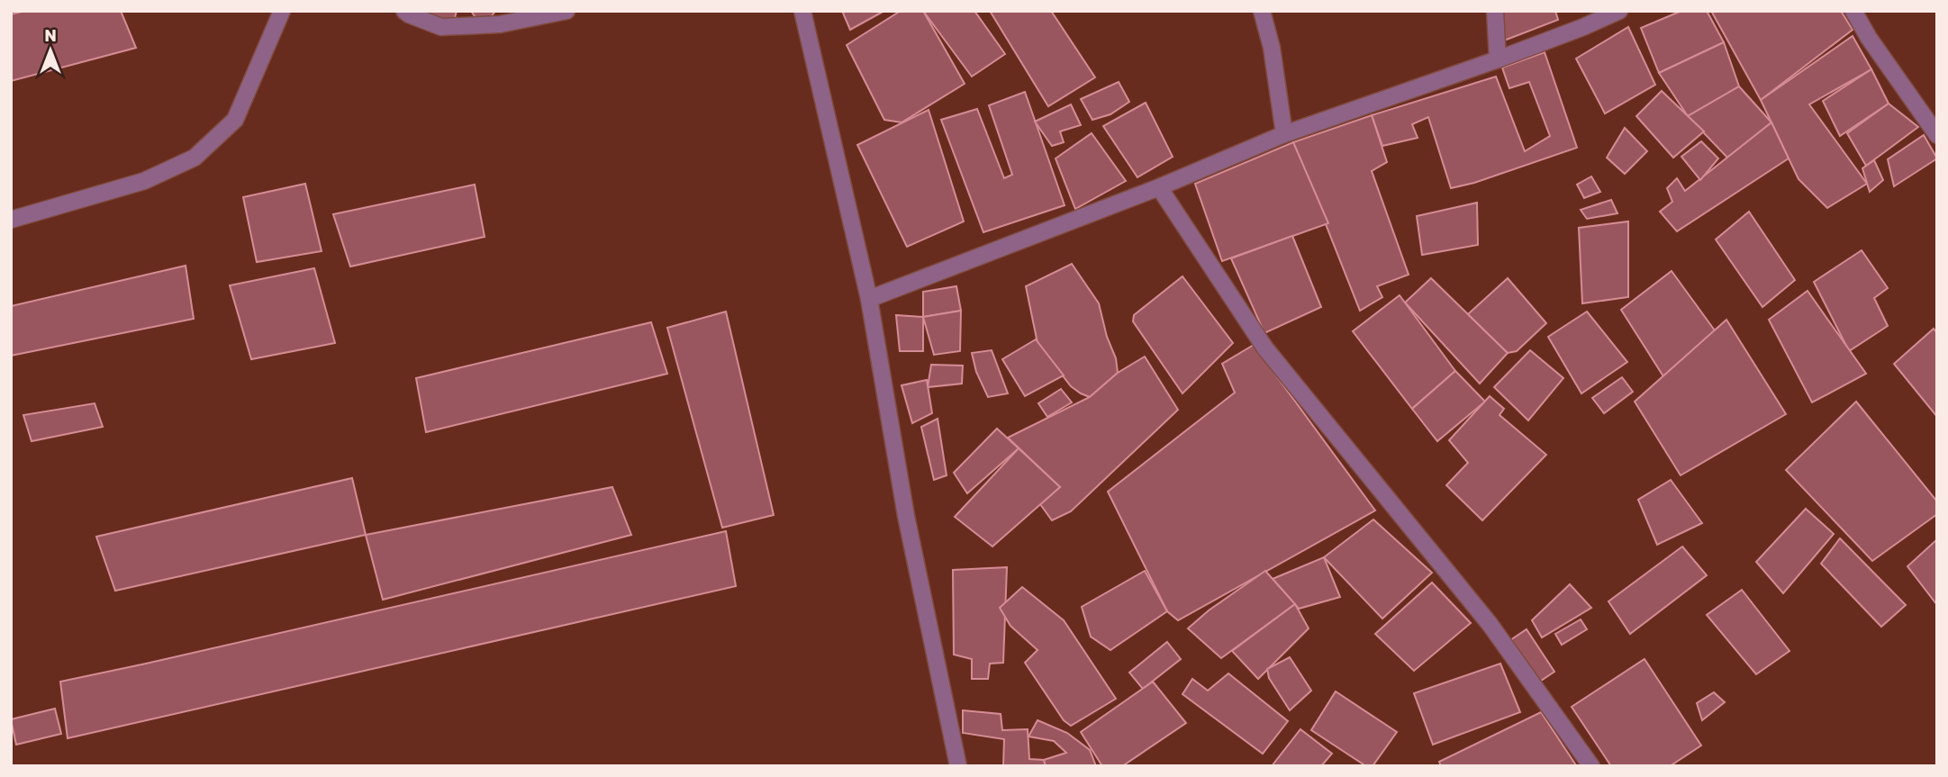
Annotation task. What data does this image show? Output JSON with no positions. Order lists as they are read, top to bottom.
{
  "north": "top"
}
